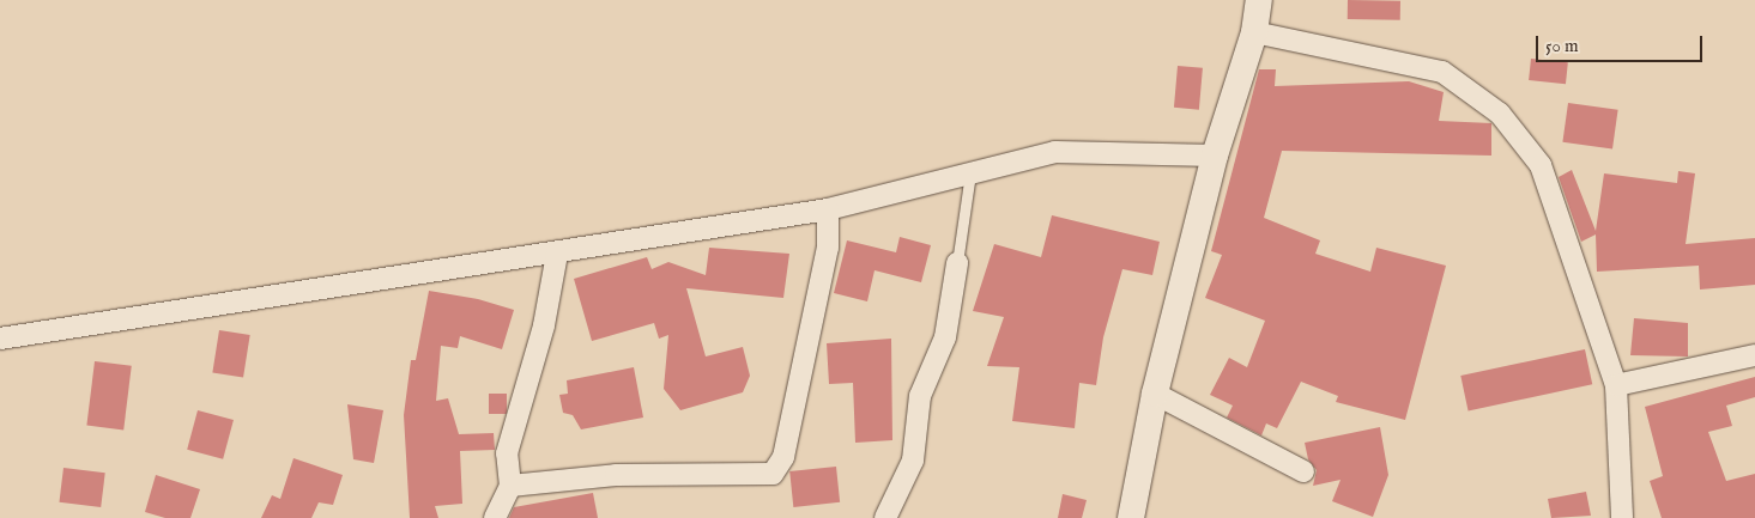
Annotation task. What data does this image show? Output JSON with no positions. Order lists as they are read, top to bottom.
{
  "scale_bar": "50 m"
}
